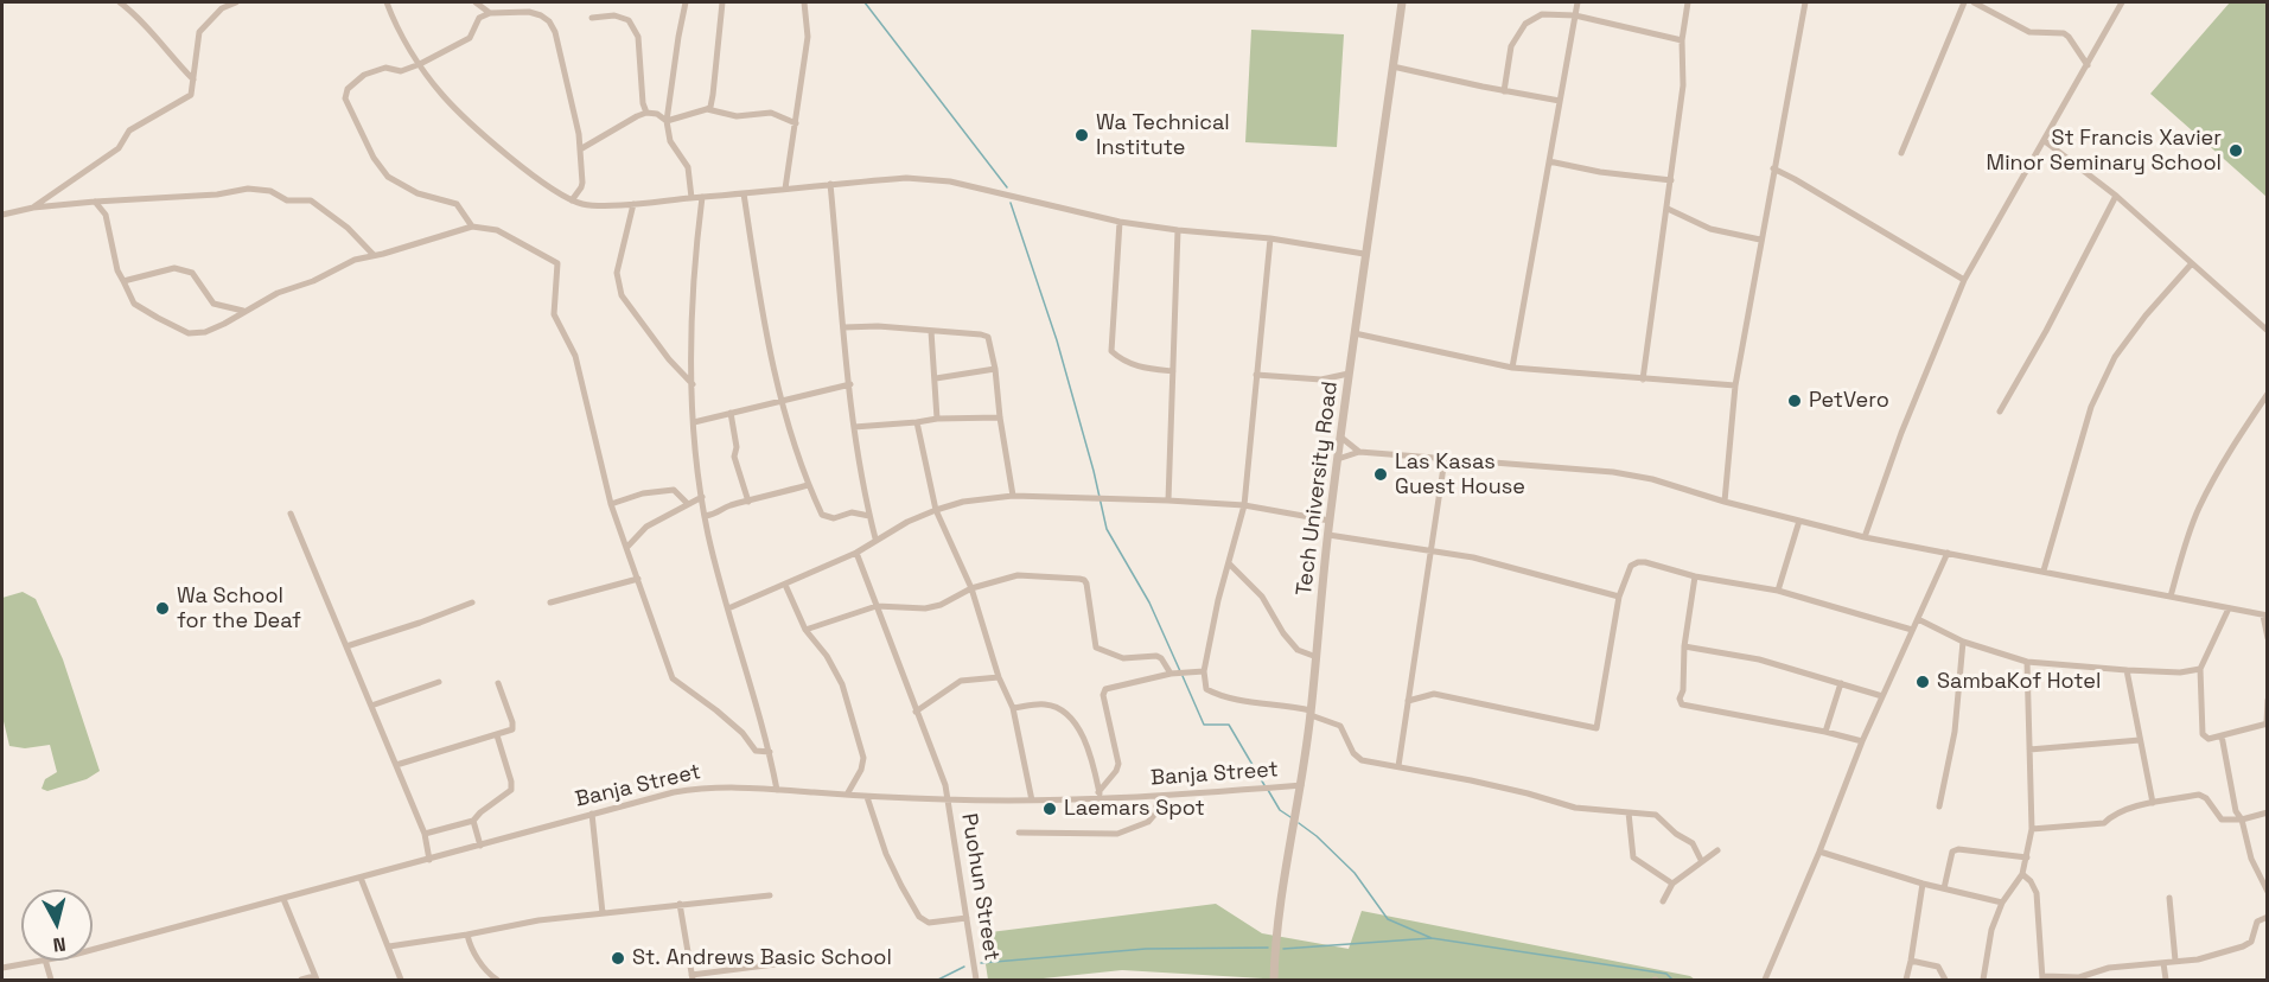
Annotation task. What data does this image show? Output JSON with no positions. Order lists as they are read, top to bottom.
{
  "streets": {
    "street": ["Tech University Road", "Banja Street", "Puohun Street"]
  },
  "crossings": [
    ["Tech University Road", "Banja Street"],
    ["Banja Street", "Puohun Street"]
  ],
  "places": [
    "Wa Technical Institute",
    "St Francis Xavier Minor Seminary School",
    "PetVero",
    "Las Kasas Guest House",
    "Wa School for the Deaf",
    "SambaKof Hotel",
    "Laemars Spot",
    "St. Andrews Basic School"
  ],
  "north": "bottom"
}
